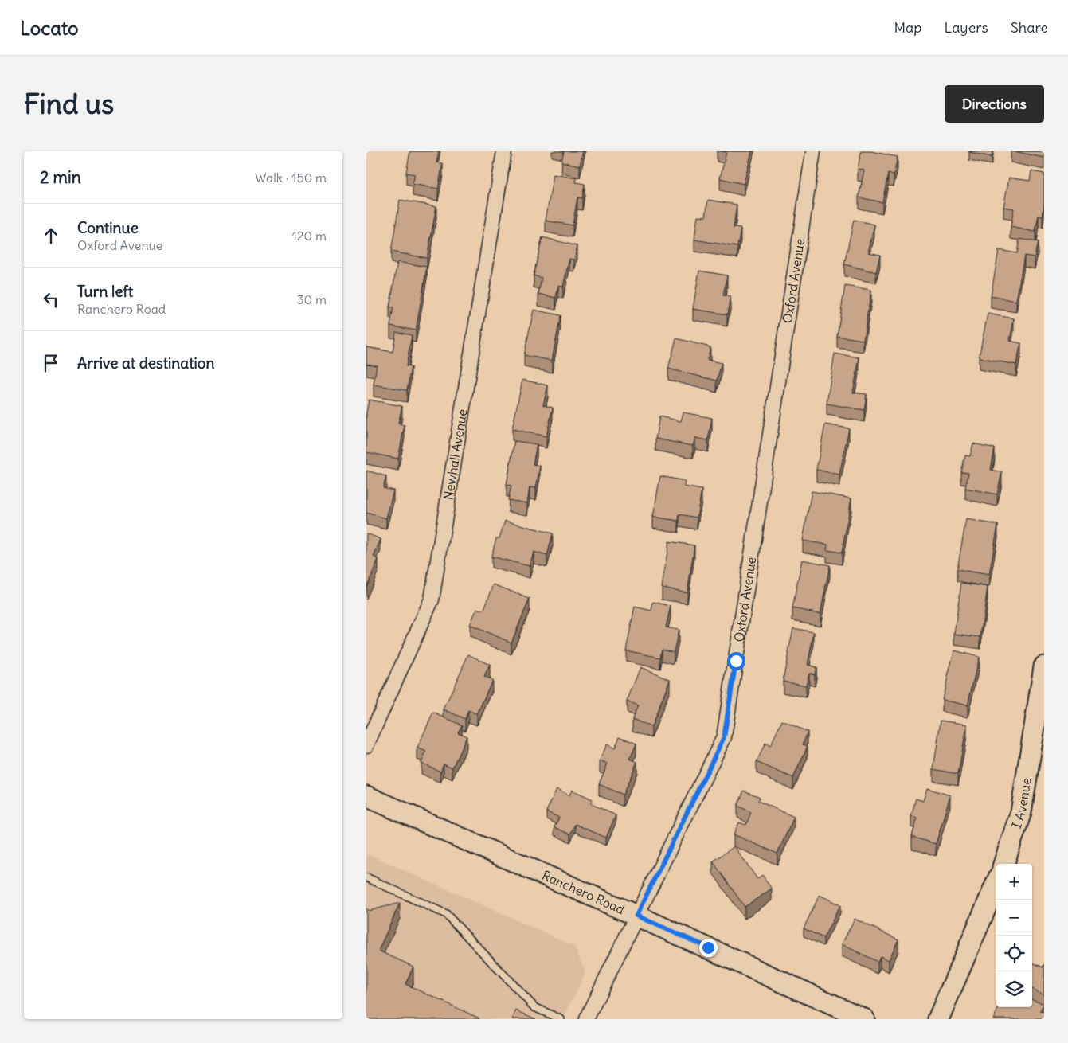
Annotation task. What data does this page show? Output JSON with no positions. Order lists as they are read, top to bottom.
{
  "streets": {
    "main road": ["I Avenue", "Ranchero Road"],
    "street": ["Oxford Avenue", "Newhall Avenue"]
  },
  "crossings": [
    ["Oxford Avenue", "Ranchero Road"]
  ],
  "page": {
    "header": "Locato",
    "nav": ["Map", "Layers", "Share"],
    "buttons": "Directions",
    "title": "Find us",
    "heading": ["2 min", "Walk · 150 m"],
    "list": [
      ["Continue", "Oxford Avenue", "120 m"],
      ["Turn left", "Ranchero Road", "30 m"],
      "Arrive at destination"
    ],
    "map_buttons": ["+", "−"]
  }
}
